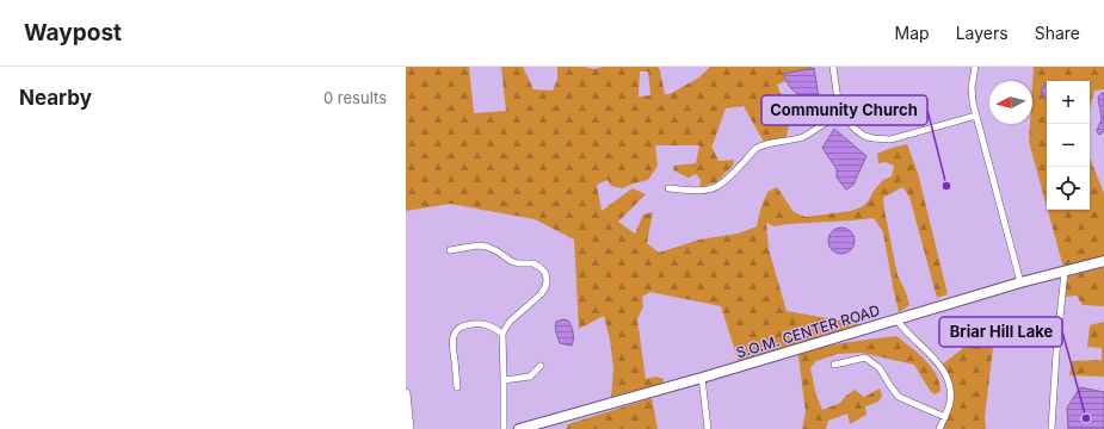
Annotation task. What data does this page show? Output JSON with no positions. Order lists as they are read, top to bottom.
{
  "streets": {
    "main road": ["S.O.M. CENTER ROAD"]
  },
  "places": ["Community Church", "Briar Hill Lake"],
  "north": "left",
  "page": {
    "header": "Waypost",
    "nav": ["Map", "Layers", "Share"],
    "heading": ["Nearby", "0 results"],
    "map_buttons": ["+", "−"]
  }
}
